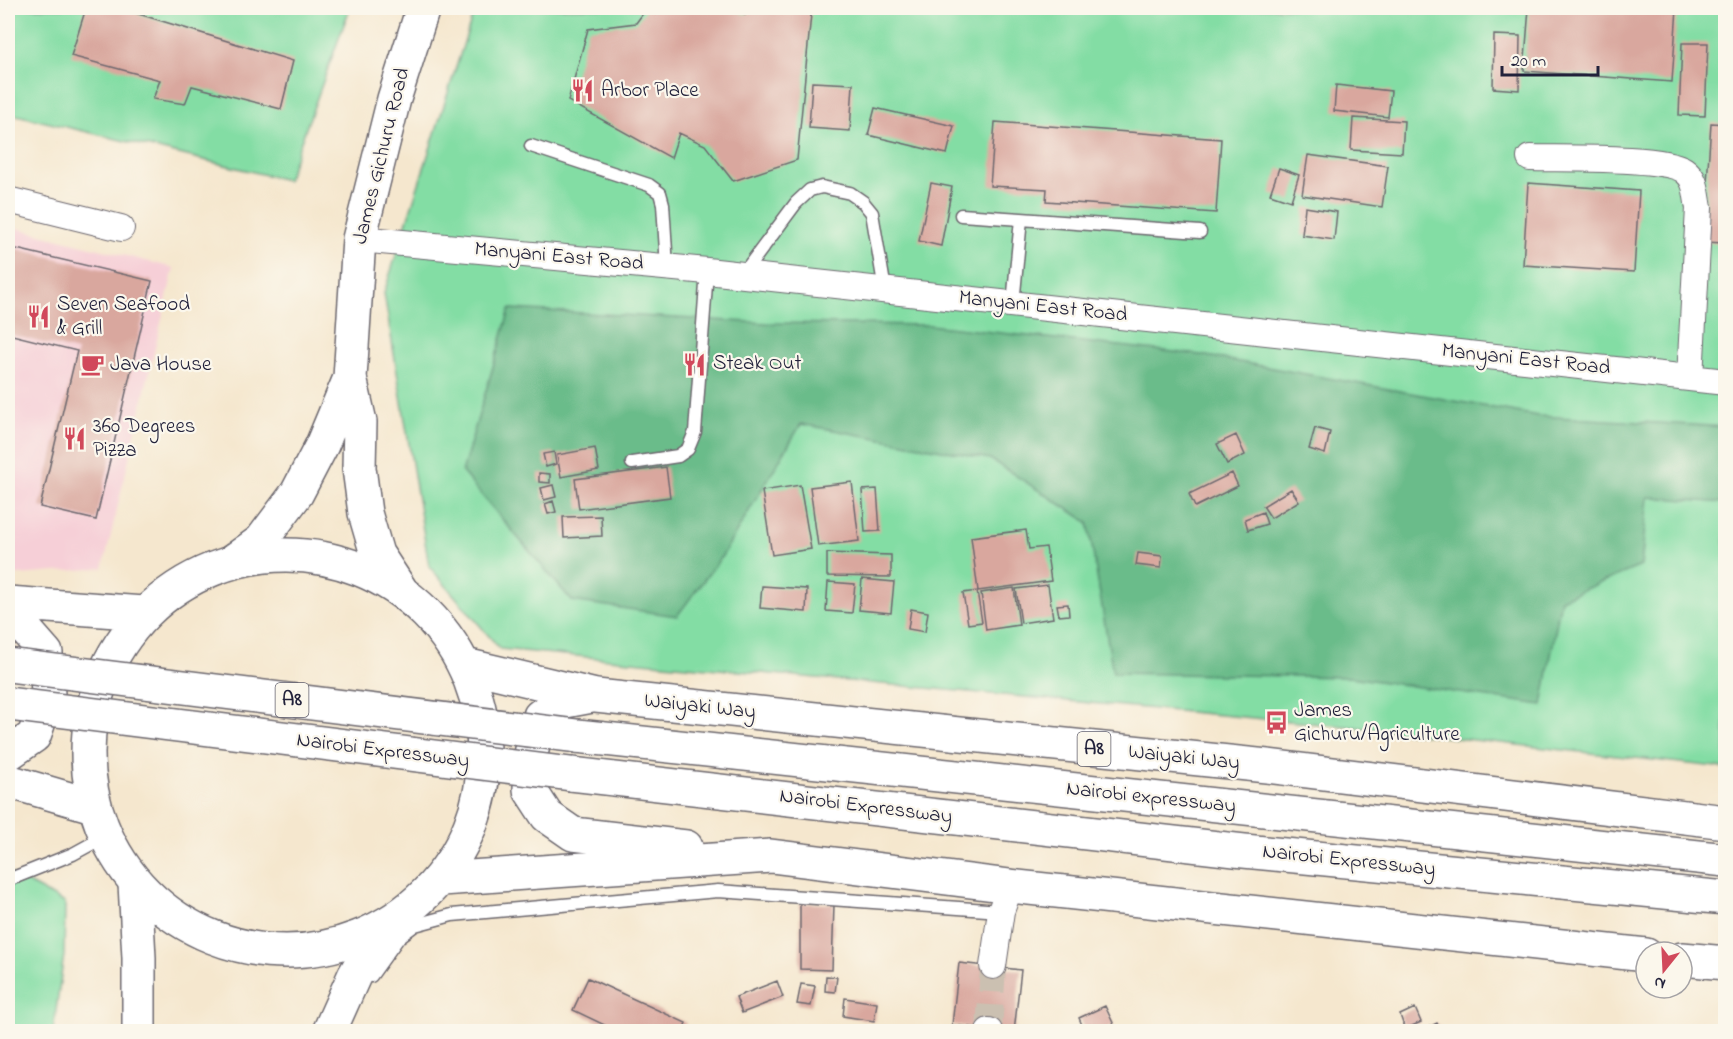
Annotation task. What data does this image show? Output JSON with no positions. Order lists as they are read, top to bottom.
{
  "streets": {
    "main road": [
      "James Gichuru Road",
      "A8",
      "Waiyaki Way",
      "Nairobi Expressway",
      "Nairobi expressway"
    ],
    "street": ["Manyani East Road"]
  },
  "crossings": [
    ["James Gichuru Road", "Manyani East Road"],
    ["Nairobi Expressway", "Nairobi expressway"]
  ],
  "places": {
    "restaurant": [
      "Arbor Place",
      "Seven Seafood & Grill",
      "Steak Out",
      "360 Degrees Pizza"
    ],
    "cafe": ["Java House"],
    "bus stop": ["James Gichuru/Agriculture"]
  },
  "scale_bar": "20 m",
  "north": "bottom"
}
